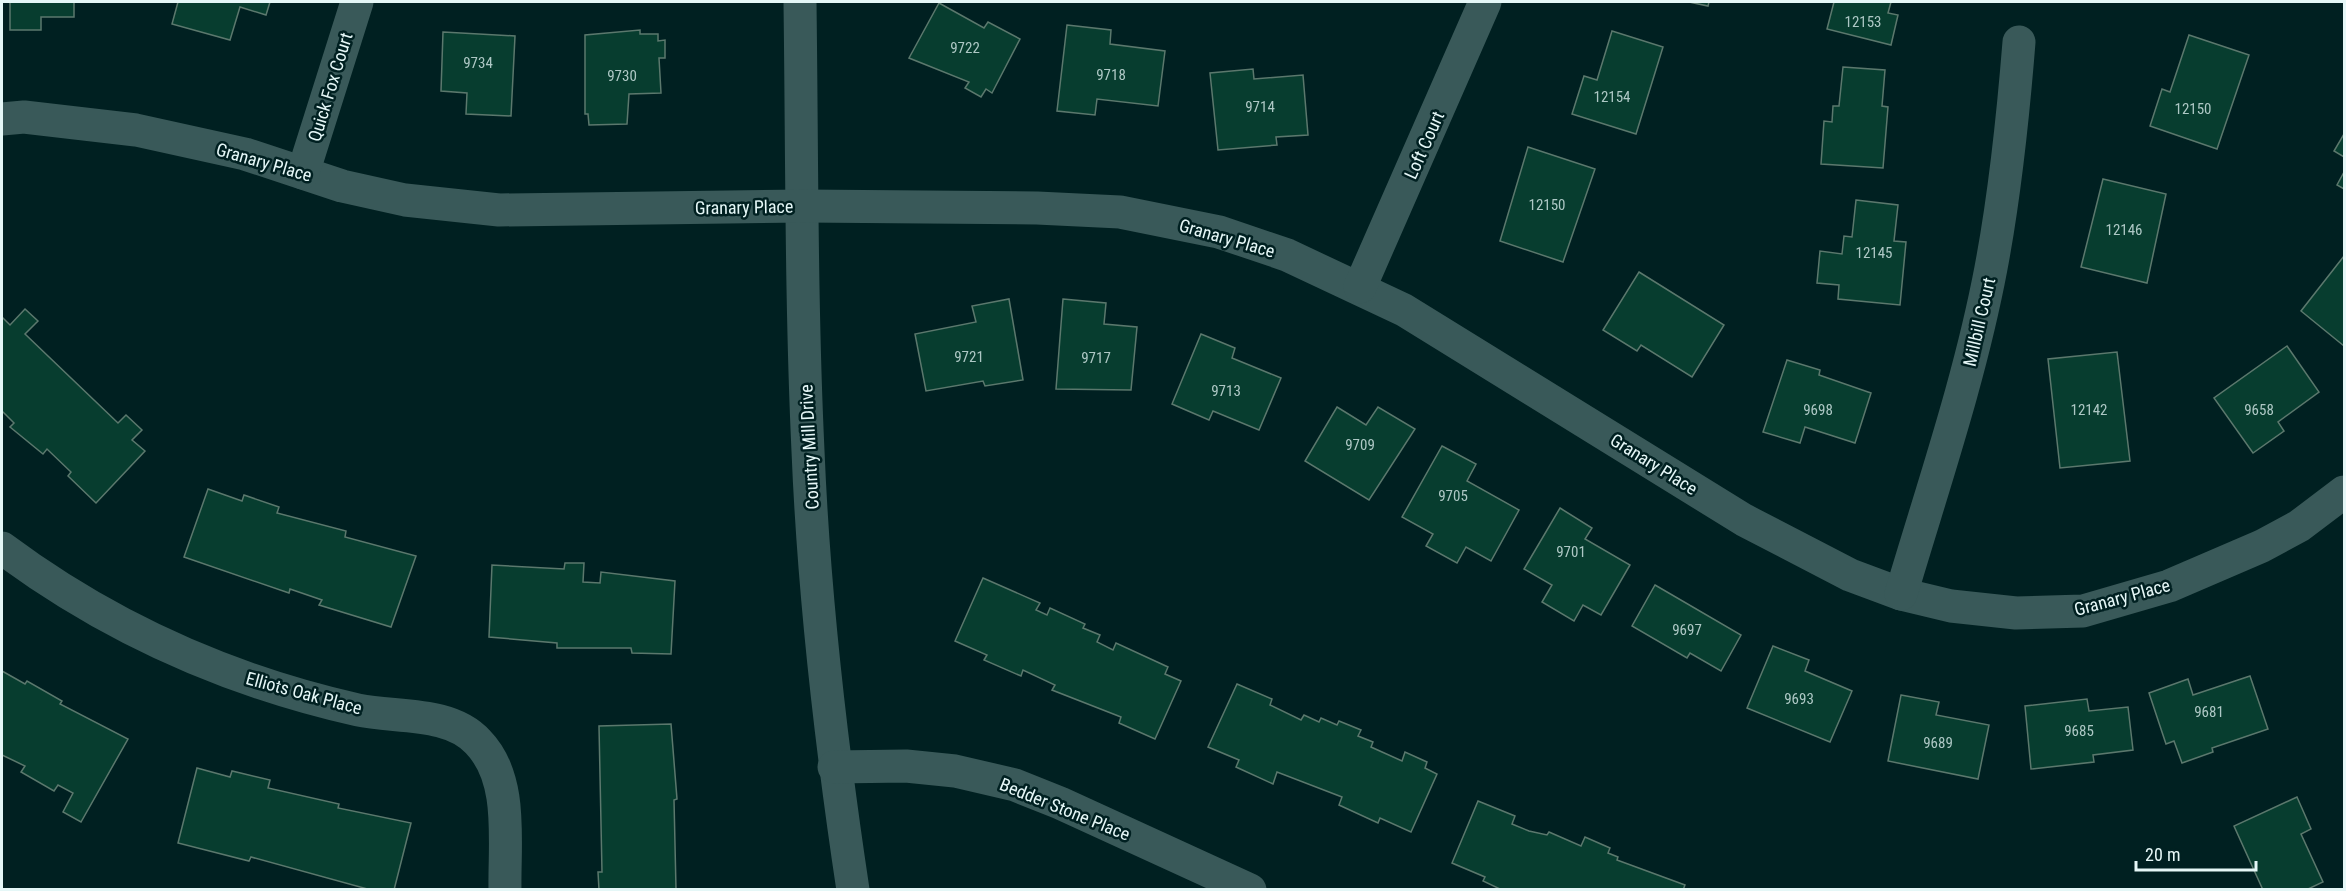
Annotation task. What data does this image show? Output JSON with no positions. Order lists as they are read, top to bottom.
{
  "streets": {
    "street": [
      "Quick Fox Court",
      "Loft Court",
      "Granary Place",
      "Millbill Court",
      "Country Mill Drive",
      "Elliots Oak Place",
      "Bedder Stone Place"
    ]
  },
  "crossings": [
    ["Quick Fox Court", "Granary Place"],
    ["Loft Court", "Granary Place"],
    ["Granary Place", "Millbill Court"],
    ["Granary Place", "Country Mill Drive"],
    ["Country Mill Drive", "Bedder Stone Place"]
  ],
  "house_numbers": [
    "12153",
    "9722",
    "9734",
    "9718",
    "9730",
    "12154",
    "9714",
    "12150",
    "12150",
    "12146",
    "12145",
    "9721",
    "9717",
    "9713",
    "9698",
    "12142",
    "9658",
    "9709",
    "9705",
    "9701",
    "9697",
    "9693",
    "9681",
    "9685",
    "9689"
  ],
  "scale_bar": "20 m"
}
